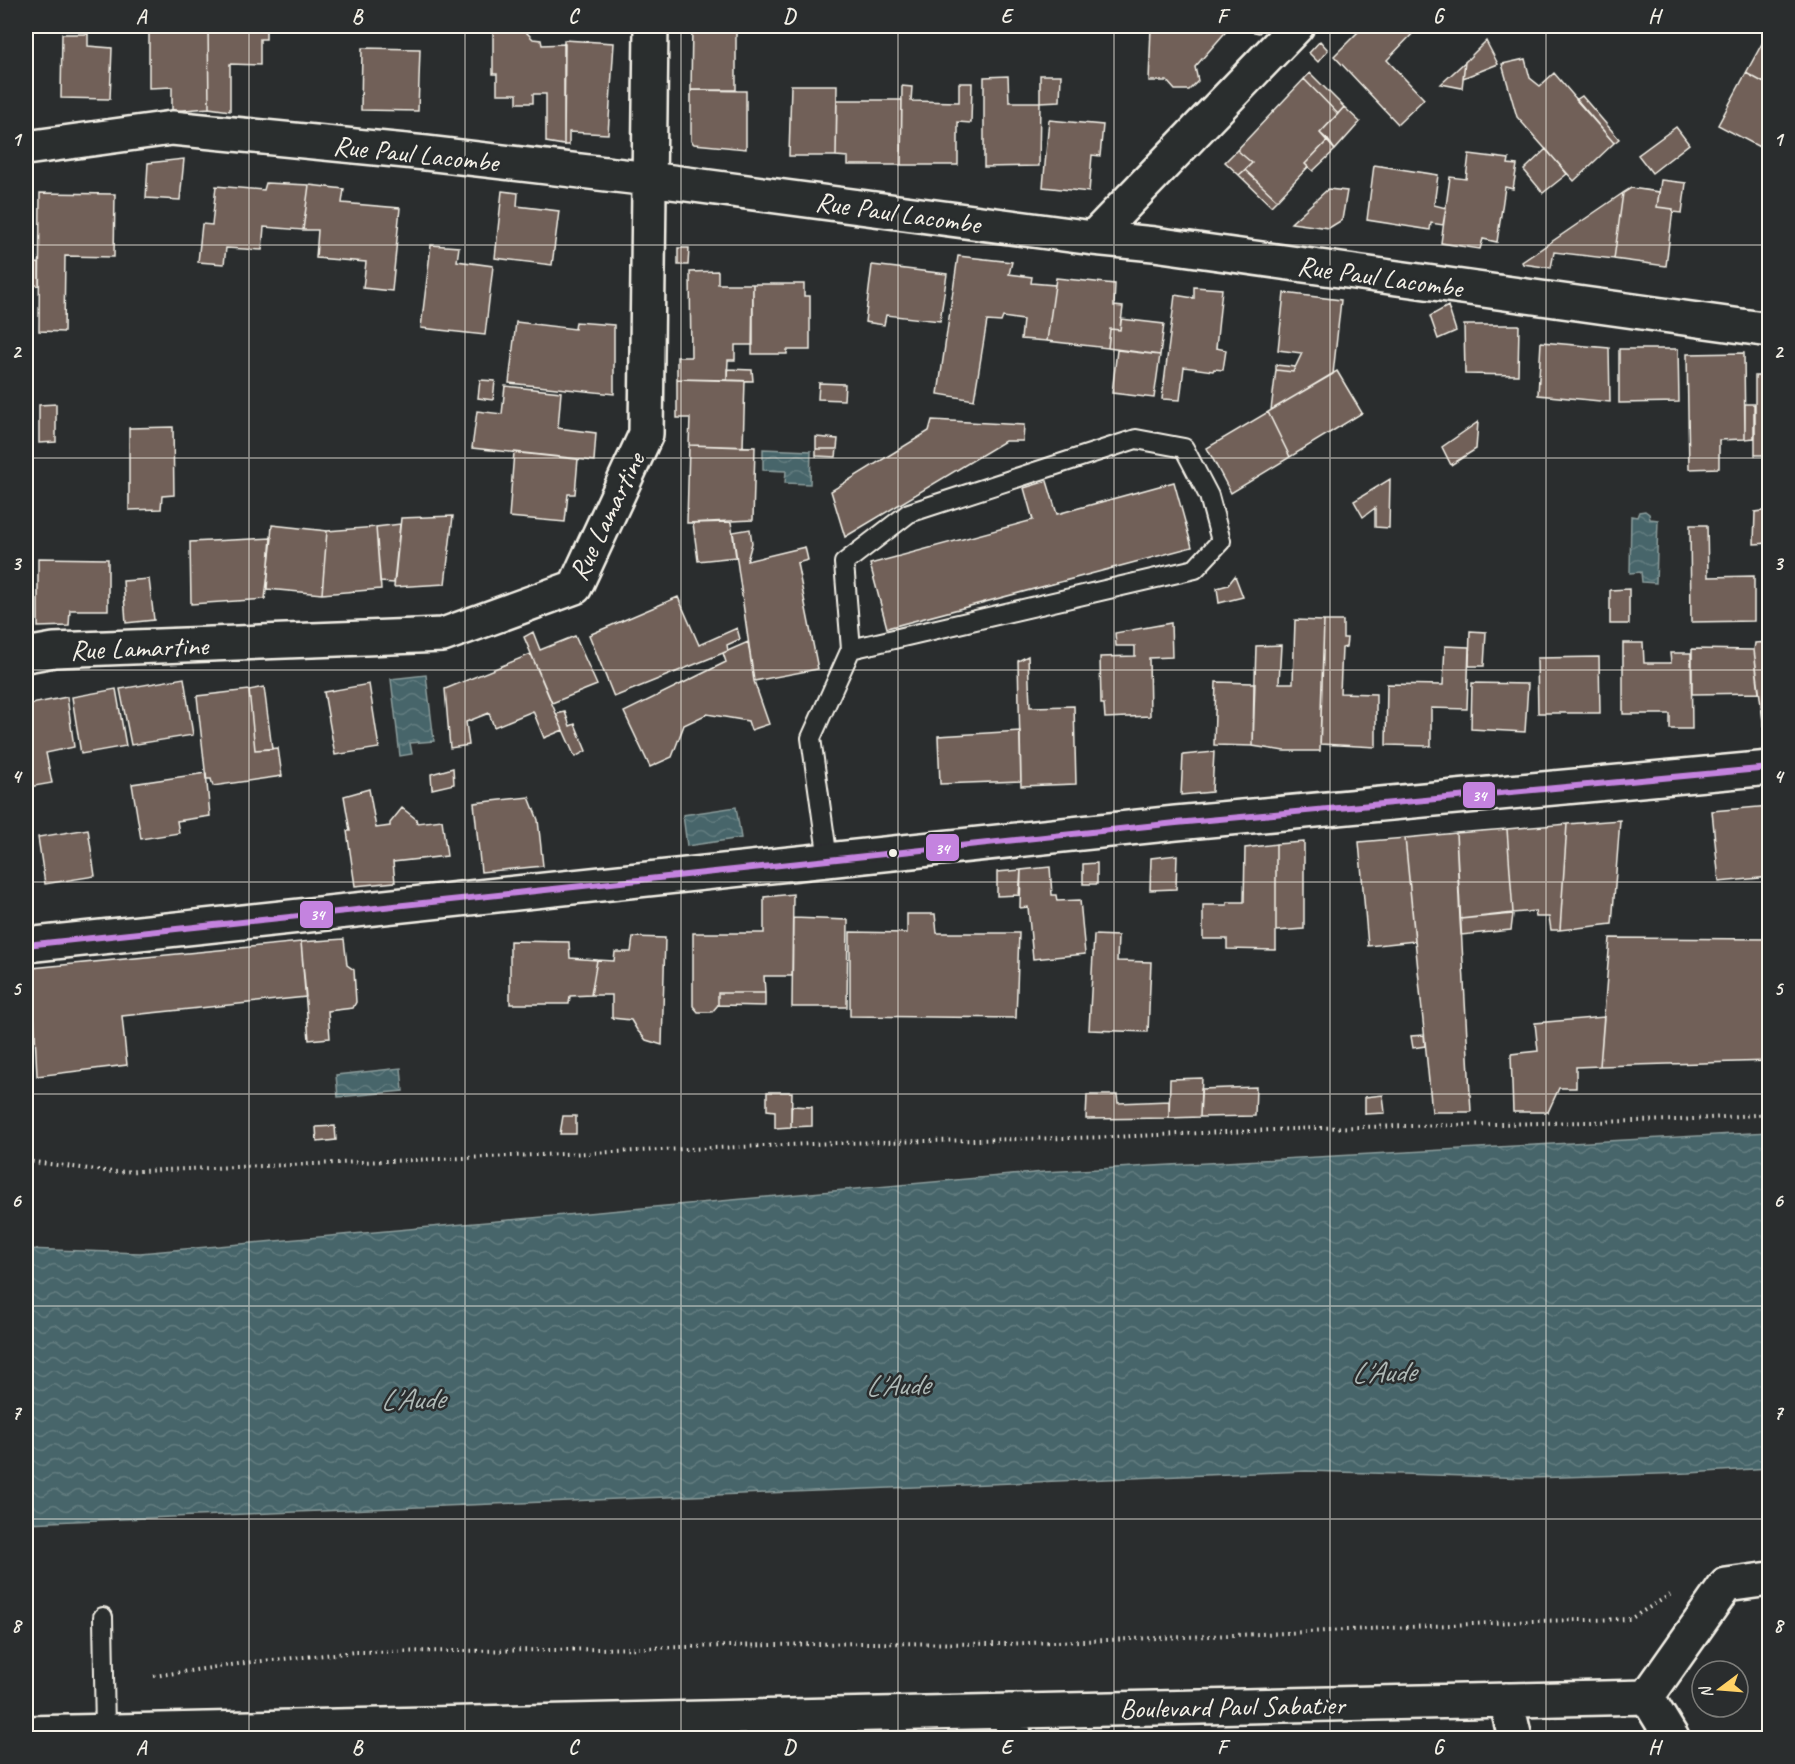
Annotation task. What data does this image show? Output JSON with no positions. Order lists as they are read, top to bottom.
{
  "streets": {
    "street": ["Rue Paul Lacombe", "Rue Lamartine", "Boulevard Paul Sabatier"]
  },
  "crossings": [
    ["Rue Paul Lacombe", "Rue Lamartine"]
  ],
  "water": ["L'Aude"],
  "lines": ["transit line 34"],
  "north": "left",
  "grid": {
    "columns": [
      "A",
      "B",
      "C",
      "D",
      "E",
      "F",
      "G",
      "H"
    ],
    "rows": [
      "1",
      "2",
      "3",
      "4",
      "5",
      "6",
      "7",
      "8"
    ]
  }
}
